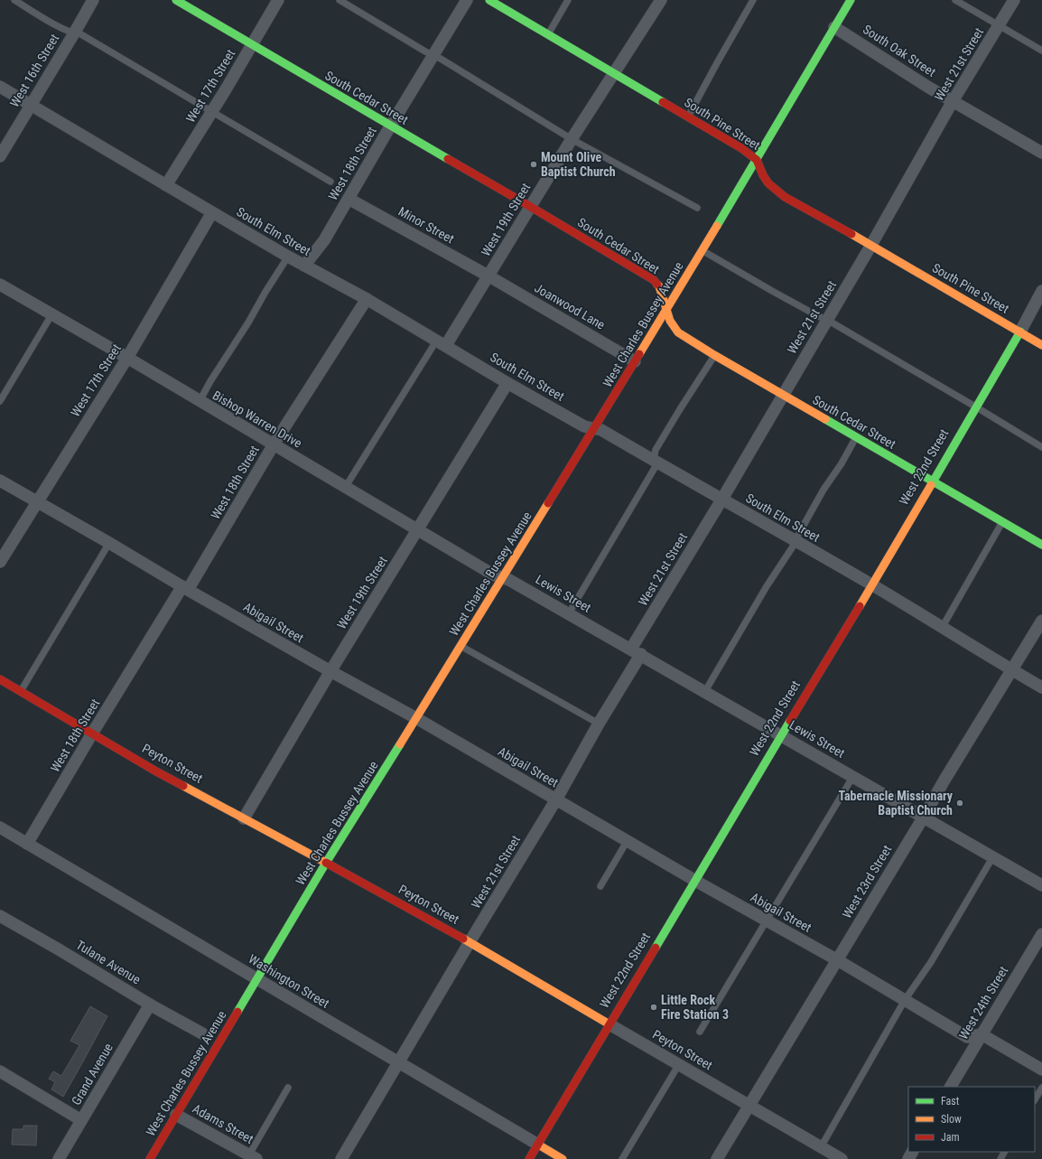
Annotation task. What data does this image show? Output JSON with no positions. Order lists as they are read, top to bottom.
{
  "streets": {
    "street": [
      "South Oak Street",
      "West 21st Street",
      "West 16th Street",
      "West 17th Street",
      "South Cedar Street",
      "South Pine Street",
      "West 18th Street",
      "West 19th Street",
      "Minor Street",
      "South Elm Street",
      "Joanwood Lane",
      "West Charles Bussey Avenue",
      "Bishop Warren Drive",
      "West 22nd Street",
      "Lewis Street",
      "Abigail Street",
      "Peyton Street",
      "West 23rd Street",
      "Tulane Avenue",
      "Washington Street",
      "West 24th Street",
      "Grand Avenue",
      "Adams Street"
    ]
  },
  "crossings": [
    ["South Oak Street", "West 21st Street"],
    ["South Oak Street", "West Charles Bussey Avenue"],
    ["West 21st Street", "South Cedar Street"],
    ["West 21st Street", "South Pine Street"],
    ["West 21st Street", "South Elm Street"],
    ["West 21st Street", "Lewis Street"],
    ["West 21st Street", "Abigail Street"],
    ["West 21st Street", "Peyton Street"],
    ["West 21st Street", "Washington Street"],
    ["West 16th Street", "South Elm Street"],
    ["West 17th Street", "South Cedar Street"],
    ["West 17th Street", "South Elm Street"],
    ["West 17th Street", "Bishop Warren Drive"],
    ["West 17th Street", "Abigail Street"],
    ["South Cedar Street", "West 18th Street"],
    ["South Cedar Street", "West 19th Street"],
    ["South Cedar Street", "West Charles Bussey Avenue"],
    ["South Cedar Street", "West 22nd Street"],
    ["South Pine Street", "West 19th Street"],
    ["South Pine Street", "West Charles Bussey Avenue"],
    ["South Pine Street", "West 22nd Street"],
    ["West 18th Street", "Minor Street"],
    ["West 18th Street", "South Elm Street"],
    ["West 18th Street", "Bishop Warren Drive"],
    ["West 18th Street", "Abigail Street"],
    ["West 18th Street", "Peyton Street"],
    ["West 18th Street", "Washington Street"],
    ["West 19th Street", "Minor Street"],
    ["West 19th Street", "South Elm Street"],
    ["West 19th Street", "Joanwood Lane"],
    ["West 19th Street", "Bishop Warren Drive"],
    ["West 19th Street", "Abigail Street"],
    ["West 19th Street", "Peyton Street"],
    ["Minor Street", "Joanwood Lane"],
    ["South Elm Street", "West Charles Bussey Avenue"],
    ["South Elm Street", "West 22nd Street"],
    ["South Elm Street", "West 23rd Street"],
    ["Joanwood Lane", "West Charles Bussey Avenue"],
    ["West Charles Bussey Avenue", "Bishop Warren Drive"],
    ["West Charles Bussey Avenue", "Lewis Street"],
    ["West Charles Bussey Avenue", "Abigail Street"],
    ["West Charles Bussey Avenue", "Peyton Street"],
    ["West Charles Bussey Avenue", "Washington Street"],
    ["West Charles Bussey Avenue", "Adams Street"],
    ["Bishop Warren Drive", "Lewis Street"],
    ["West 22nd Street", "Lewis Street"],
    ["West 22nd Street", "Abigail Street"],
    ["West 22nd Street", "Peyton Street"],
    ["West 22nd Street", "Washington Street"],
    ["Lewis Street", "West 23rd Street"],
    ["Abigail Street", "West 23rd Street"],
    ["Abigail Street", "West 24th Street"],
    ["Peyton Street", "West 23rd Street"],
    ["Tulane Avenue", "Grand Avenue"]
  ],
  "places": ["Mount Olive Baptist Church", "Tabernacle Missionary Baptist Church", "Little Rock Fire Station 3"],
  "legend": ["Fast", "Slow", "Jam"]
}
